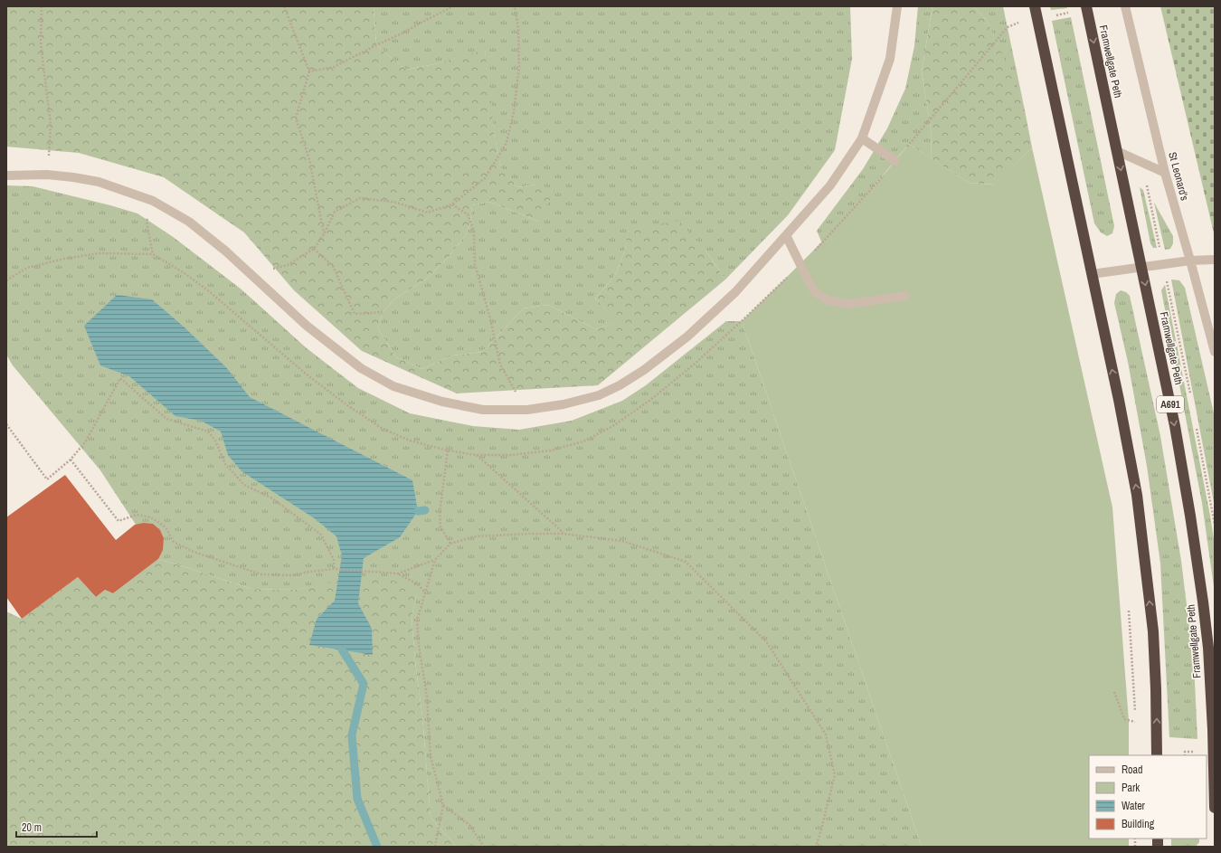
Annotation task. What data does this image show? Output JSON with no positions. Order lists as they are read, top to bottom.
{
  "streets": {
    "highway": ["Framwellgate Peth", "A691"],
    "lane": ["St Leonard's"]
  },
  "legend": [
    "Road",
    "Park",
    "Water",
    "Building"
  ],
  "scale_bar": "20 m"
}
